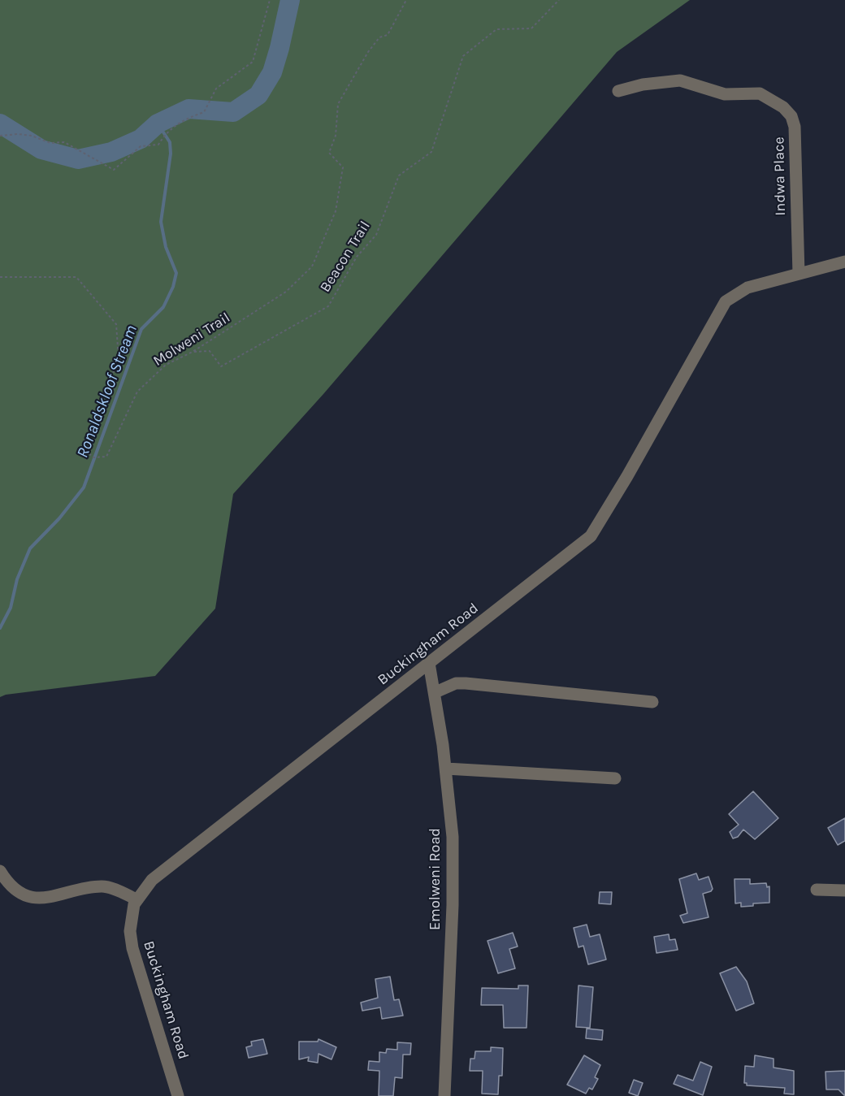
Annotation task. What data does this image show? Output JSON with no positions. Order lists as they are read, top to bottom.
{
  "streets": {
    "street": ["Indwa Place", "Buckingham Road", "Emolweni Road"],
    "path": ["Beacon Trail", "Molweni Trail"]
  },
  "crossings": [
    ["Indwa Place", "Buckingham Road"],
    ["Beacon Trail", "Molweni Trail"],
    ["Buckingham Road", "Emolweni Road"]
  ],
  "water": ["Ronaldskloof Stream"]
}
